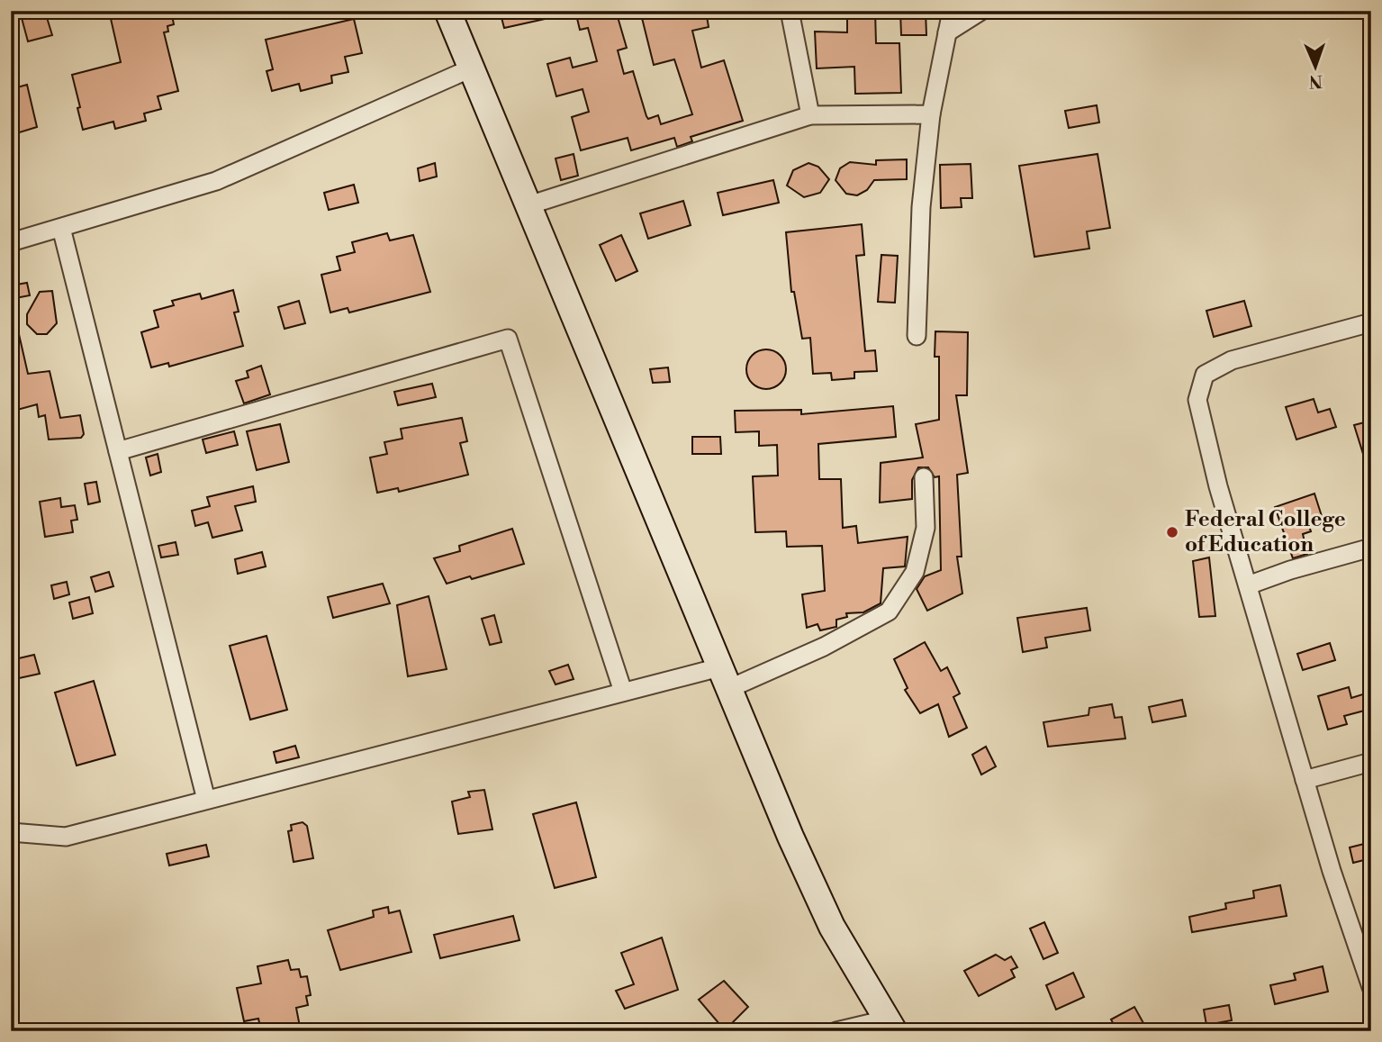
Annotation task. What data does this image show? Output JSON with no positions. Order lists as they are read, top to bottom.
{
  "places": ["Federal College of Education"],
  "north": "bottom"
}
